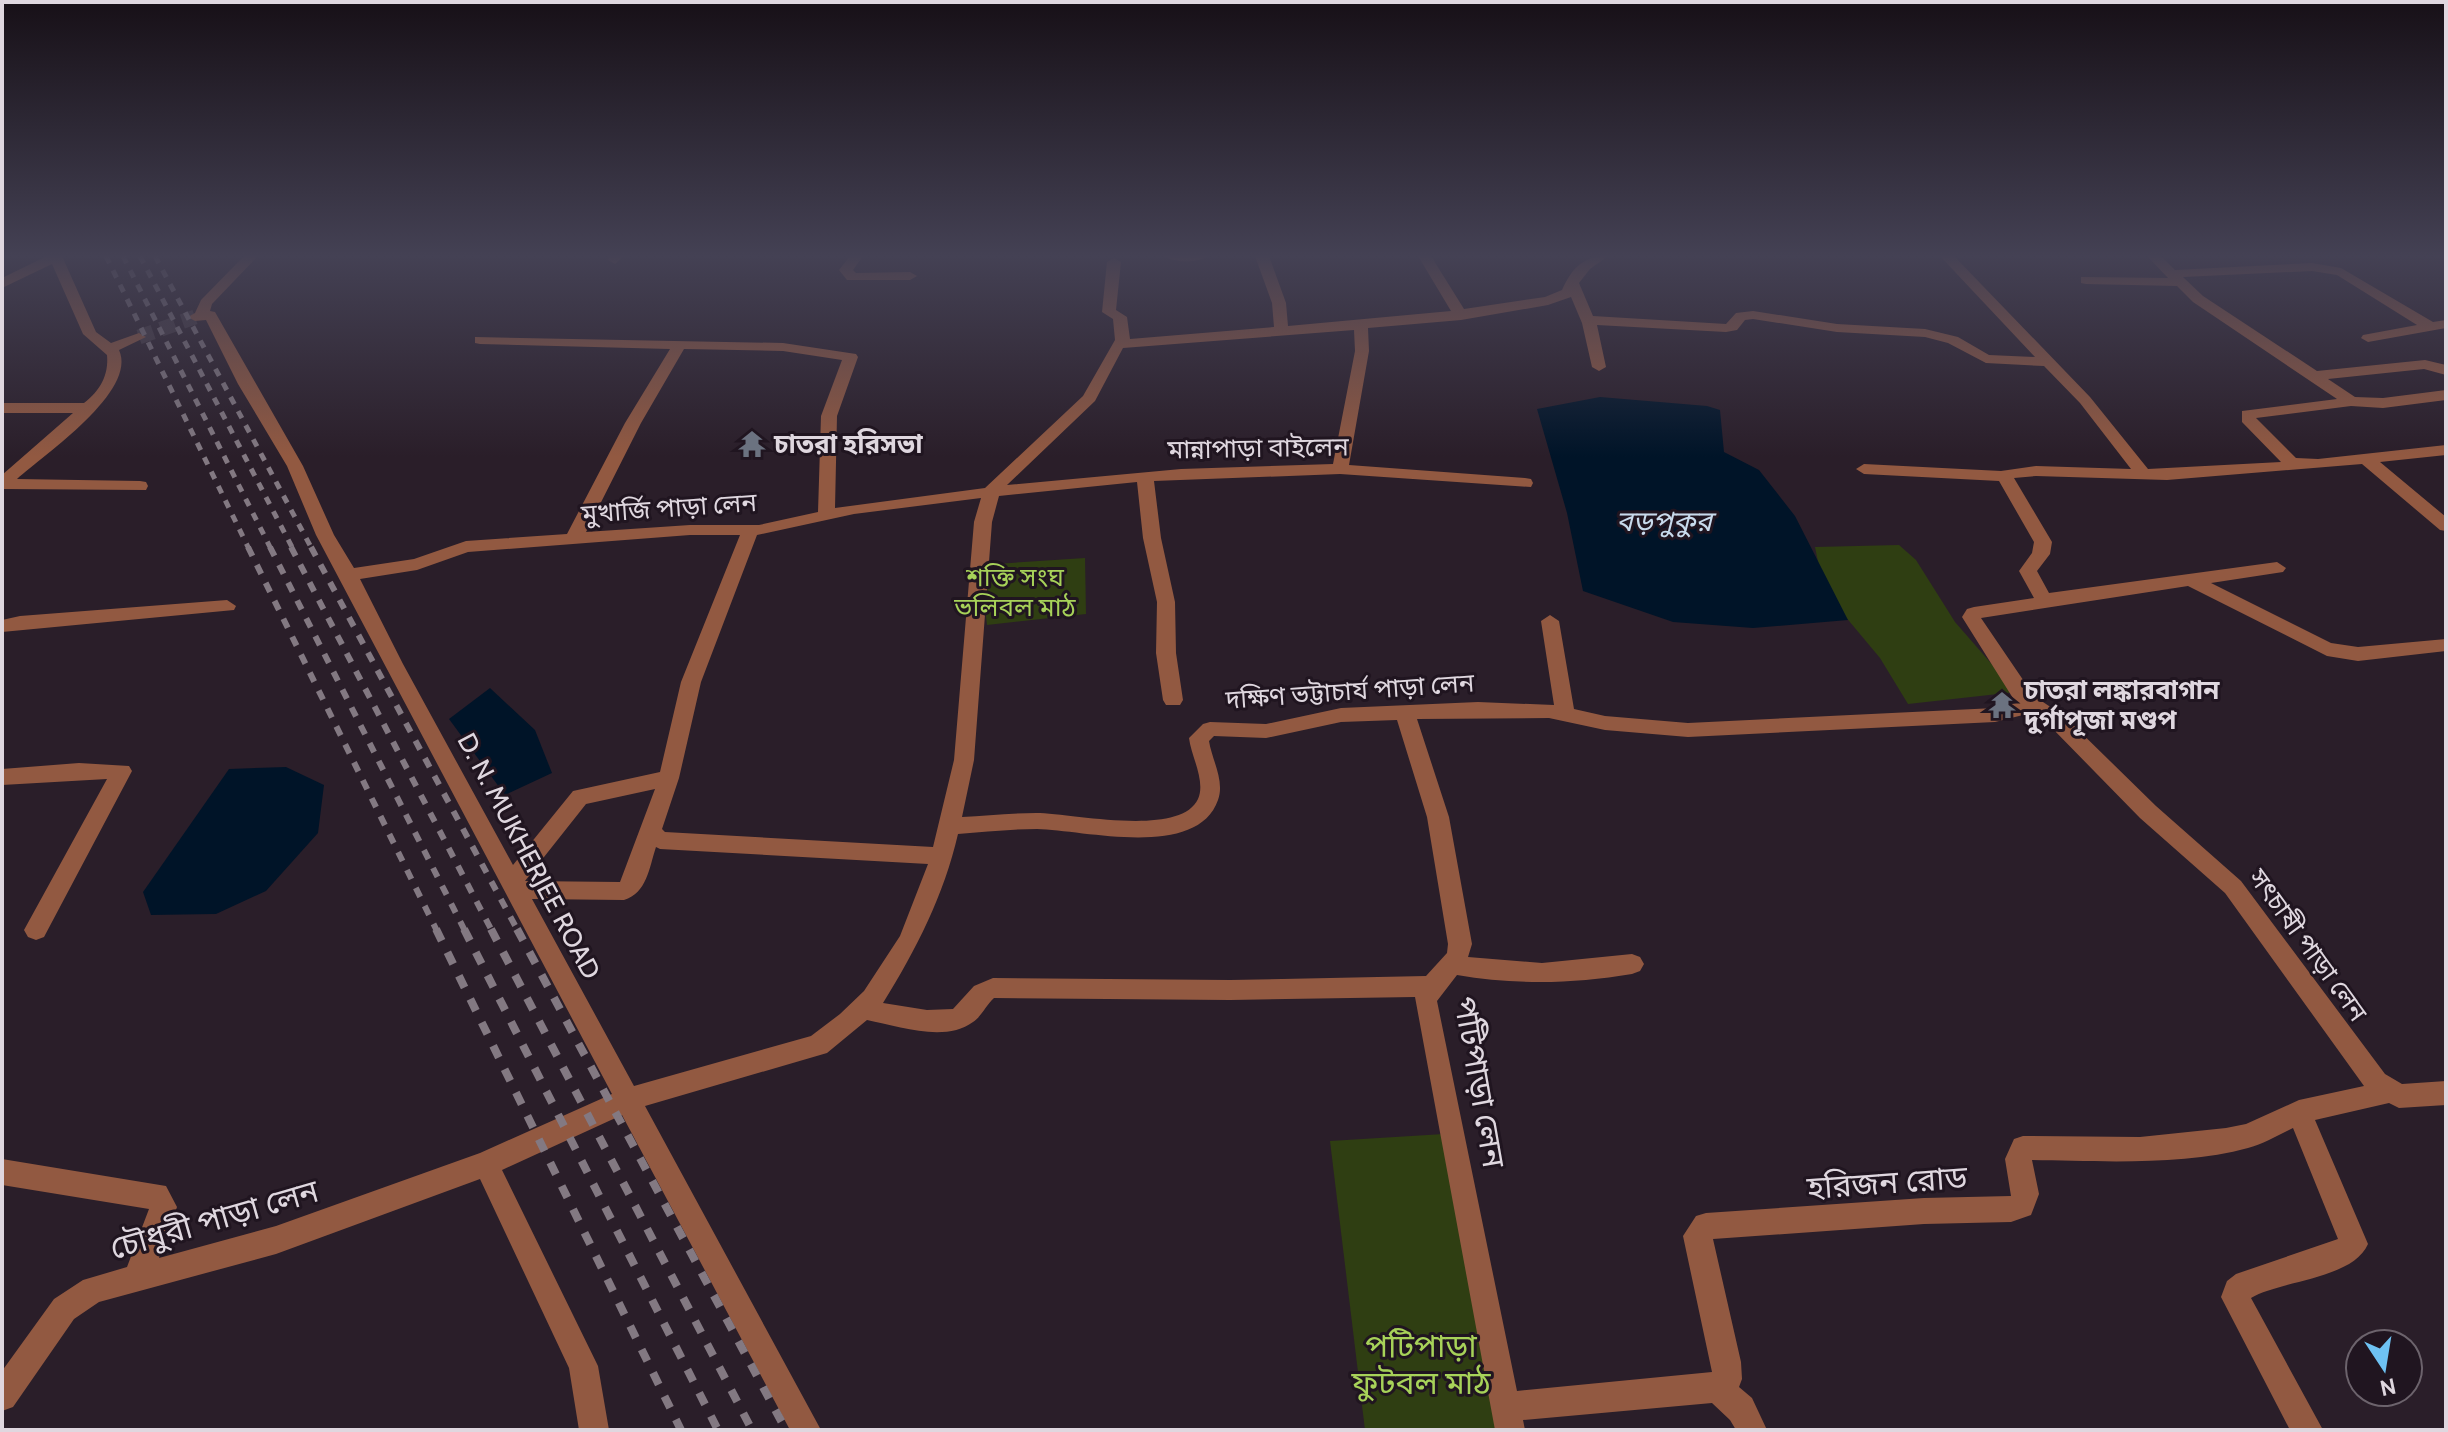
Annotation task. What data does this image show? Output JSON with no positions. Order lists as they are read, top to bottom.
{
  "streets": {
    "street": [
      "মান্নাপাড়া বাইলেন",
      "মুখার্জি পাড়া লেন",
      "দক্ষিণ ভট্টাচার্য পাড়া লেন",
      "D. N. MUKHERJEE ROAD",
      "সৎচাষী পাড়া লেন",
      "পটিপাড়া লেন",
      "হরিজন রোড",
      "চৌধুরী পাড়া লেন"
    ]
  },
  "crossings": [
    ["মান্নাপাড়া বাইলেন", "মুখার্জি পাড়া লেন"],
    ["মান্নাপাড়া বাইলেন", "চৌধুরী পাড়া লেন"],
    ["মুখার্জি পাড়া লেন", "D. N. MUKHERJEE ROAD"],
    ["মুখার্জি পাড়া লেন", "চৌধুরী পাড়া লেন"],
    ["দক্ষিণ ভট্টাচার্য পাড়া লেন", "সৎচাষী পাড়া লেন"],
    ["দক্ষিণ ভট্টাচার্য পাড়া লেন", "পটিপাড়া লেন"],
    ["দক্ষিণ ভট্টাচার্য পাড়া লেন", "চৌধুরী পাড়া লেন"],
    ["D. N. MUKHERJEE ROAD", "চৌধুরী পাড়া লেন"],
    ["সৎচাষী পাড়া লেন", "হরিজন রোড"]
  ],
  "water": ["বড়পুকুর"],
  "parks": ["শক্তি সংঘ ভলিবল মাঠ", "পটিপাড়া ফুটবল মাঠ"],
  "places": {
    "temple": ["চাতরা হরিসভা", "চাতরা লঙ্কারবাগান দুর্গাপূজা মণ্ডপ"]
  },
  "north": "bottom"
}
